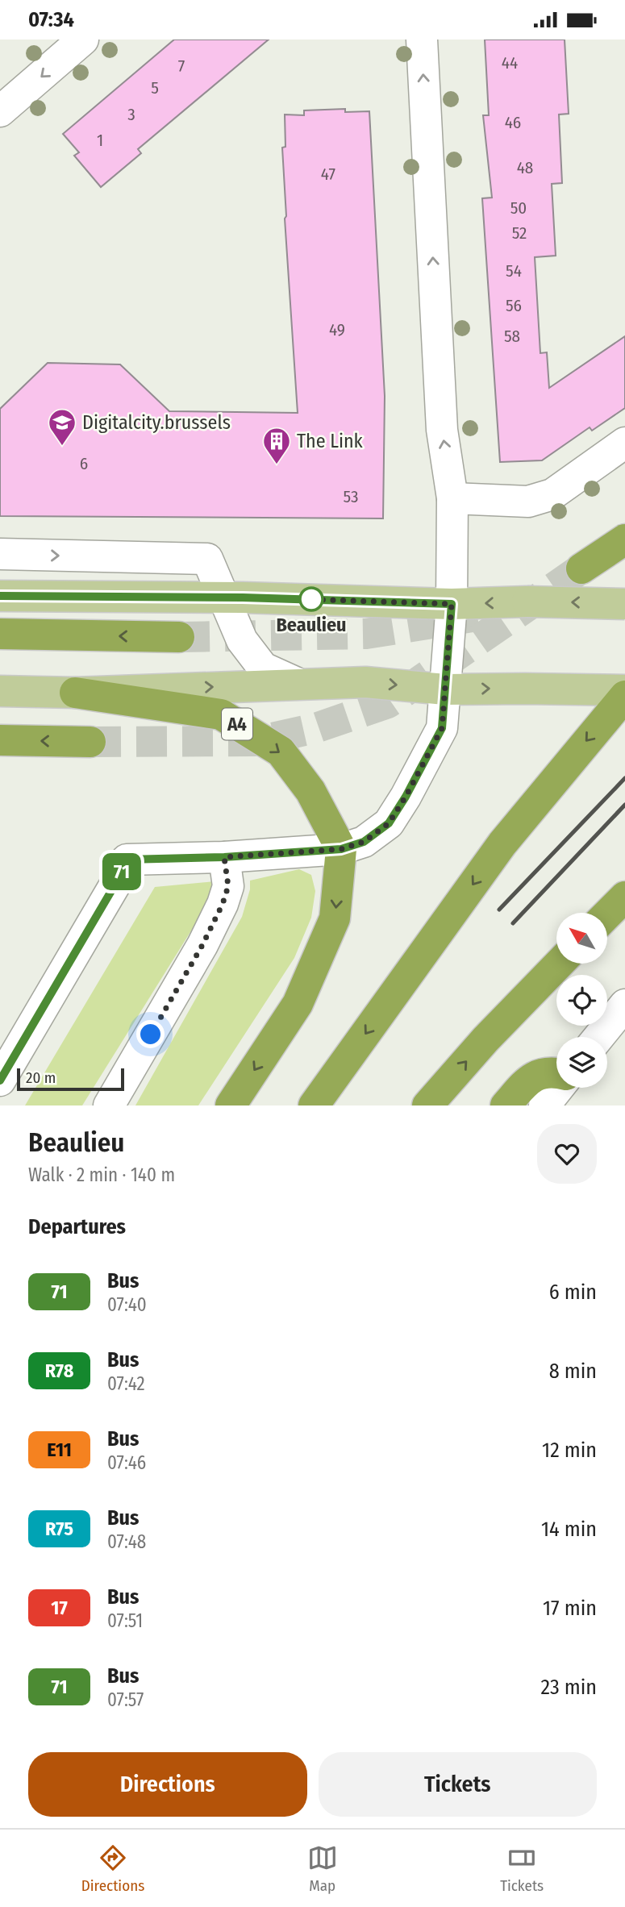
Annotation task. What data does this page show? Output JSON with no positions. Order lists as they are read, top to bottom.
{
  "streets": {
    "highway": ["A4"]
  },
  "places": {
    "school or university": ["Digitalcity.brussels"],
    "building": ["The Link"],
    "other": ["Beaulieu"]
  },
  "lines": ["bus line 71"],
  "house_numbers": [
    "44",
    "7",
    "5",
    "3",
    "46",
    "1",
    "48",
    "47",
    "50",
    "52",
    "54",
    "56",
    "49",
    "58",
    "6",
    "53"
  ],
  "scale_bar": "20 m",
  "north": "top left",
  "page": {
    "status": "07:34",
    "on_map": "71",
    "scale": "20 m",
    "heading": [
      ["Beaulieu", "Walk · 2 min · 140 m"],
      "Departures"
    ],
    "list": [
      {
        "mark": "71",
        "name": "Bus",
        "note": "07:40",
        "value": "6 min"
      },
      {
        "mark": "R78",
        "name": "Bus",
        "note": "07:42",
        "value": "8 min"
      },
      {
        "mark": "E11",
        "name": "Bus",
        "note": "07:46",
        "value": "12 min"
      },
      {
        "mark": "R75",
        "name": "Bus",
        "note": "07:48",
        "value": "14 min"
      },
      {
        "mark": "17",
        "name": "Bus",
        "note": "07:51",
        "value": "17 min"
      },
      {
        "mark": "71",
        "name": "Bus",
        "note": "07:57",
        "value": "23 min"
      }
    ],
    "buttons": ["Directions", "Tickets"],
    "tabs": ["Directions", "Map", "Tickets"]
  }
}
